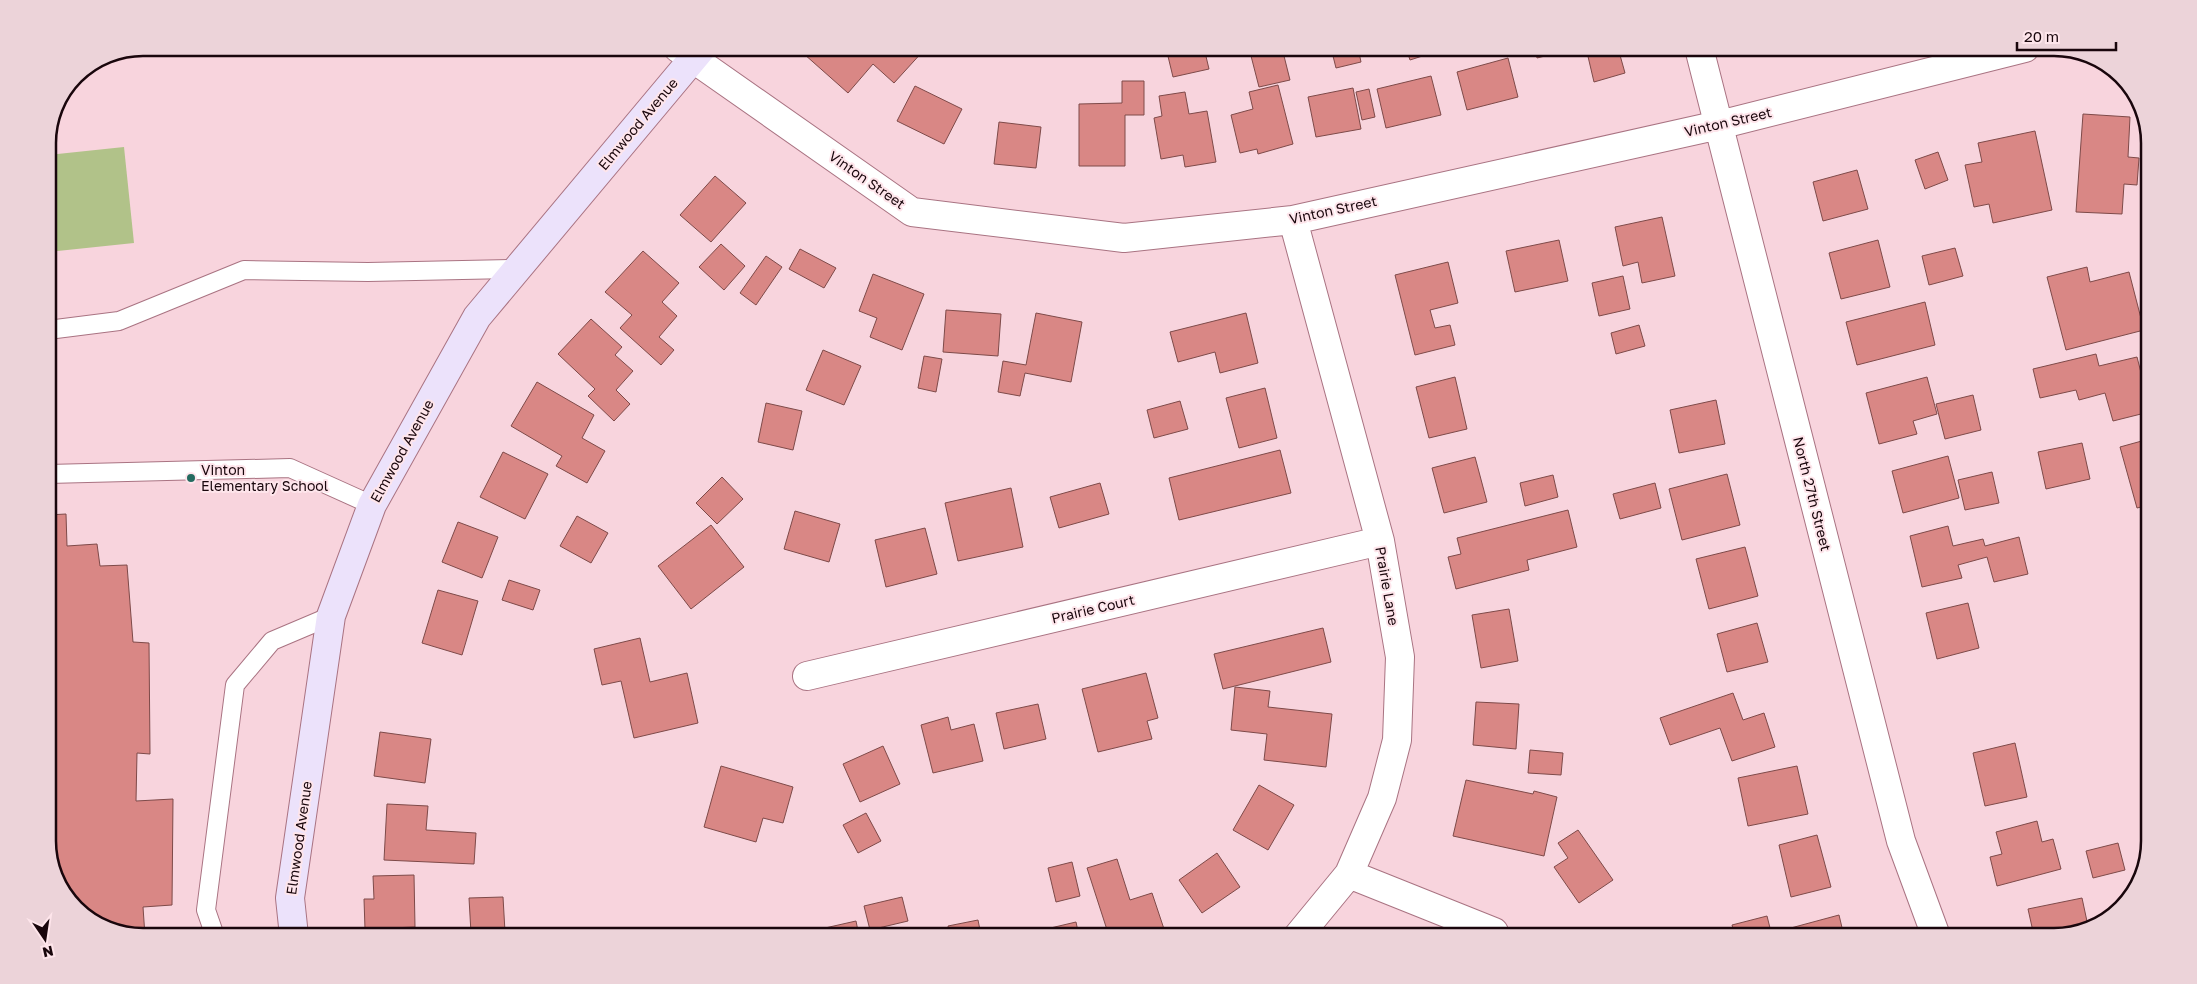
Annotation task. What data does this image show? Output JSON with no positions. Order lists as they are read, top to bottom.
{
  "streets": {
    "street": [
      "Vinton Street",
      "Elmwood Avenue",
      "North 27th Street",
      "Prairie Lane",
      "Prairie Court"
    ]
  },
  "crossings": [
    ["Vinton Street", "North 27th Street"],
    ["Vinton Street", "Prairie Lane"],
    ["Prairie Lane", "Prairie Court"]
  ],
  "places": ["Vinton Elementary School"],
  "scale_bar": "20 m",
  "north": "bottom"
}
